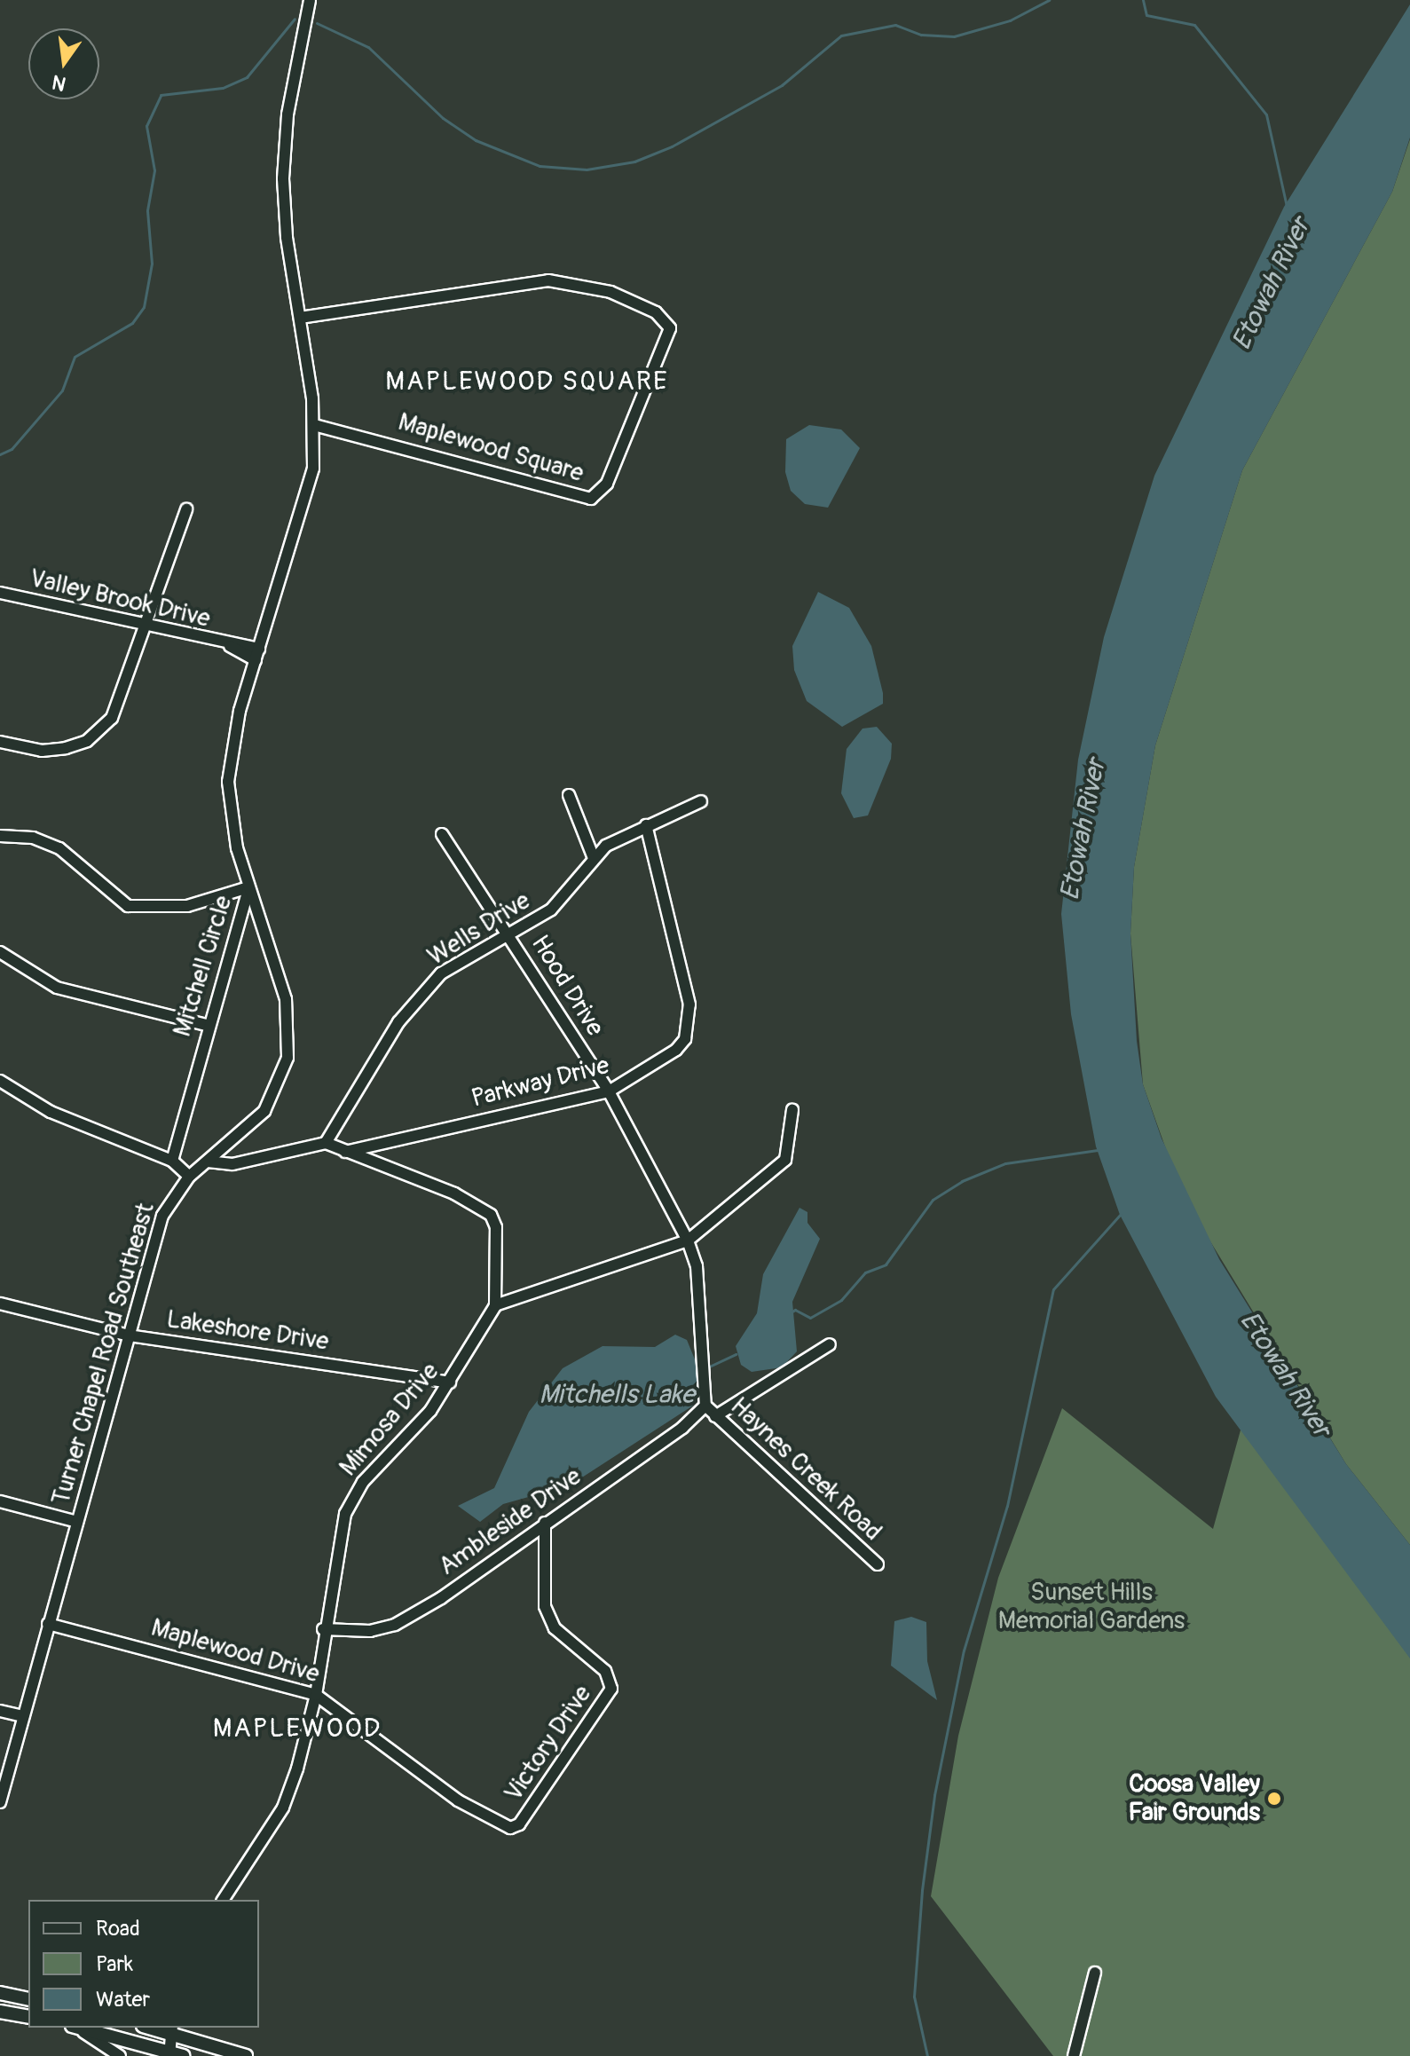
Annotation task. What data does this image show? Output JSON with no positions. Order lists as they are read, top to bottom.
{
  "streets": {
    "street": [
      "Maplewood Square",
      "Valley Brook Drive",
      "Wells Drive",
      "Mitchell Circle",
      "Hood Drive",
      "Parkway Drive",
      "Lakeshore Drive",
      "Turner Chapel Road Southeast",
      "Mimosa Drive",
      "Haynes Creek Road",
      "Ambleside Drive",
      "Maplewood Drive",
      "Victory Drive"
    ]
  },
  "crossings": [
    ["Maplewood Square", "Turner Chapel Road Southeast"],
    ["Valley Brook Drive", "Turner Chapel Road Southeast"],
    ["Wells Drive", "Hood Drive"],
    ["Wells Drive", "Parkway Drive"],
    ["Wells Drive", "Mimosa Drive"],
    ["Mitchell Circle", "Turner Chapel Road Southeast"],
    ["Hood Drive", "Parkway Drive"],
    ["Parkway Drive", "Mimosa Drive"],
    ["Lakeshore Drive", "Turner Chapel Road Southeast"],
    ["Lakeshore Drive", "Mimosa Drive"],
    ["Turner Chapel Road Southeast", "Maplewood Drive"],
    ["Mimosa Drive", "Ambleside Drive"],
    ["Mimosa Drive", "Maplewood Drive"],
    ["Haynes Creek Road", "Ambleside Drive"],
    ["Ambleside Drive", "Victory Drive"],
    ["Maplewood Drive", "Victory Drive"]
  ],
  "districts": ["MAPLEWOOD SQUARE", "MAPLEWOOD"],
  "water": ["Etowah River", "Mitchells Lake"],
  "parks": ["Sunset Hills Memorial Gardens"],
  "places": ["Coosa Valley Fair Grounds"],
  "legend": ["Road", "Park", "Water"],
  "north": "bottom"
}
